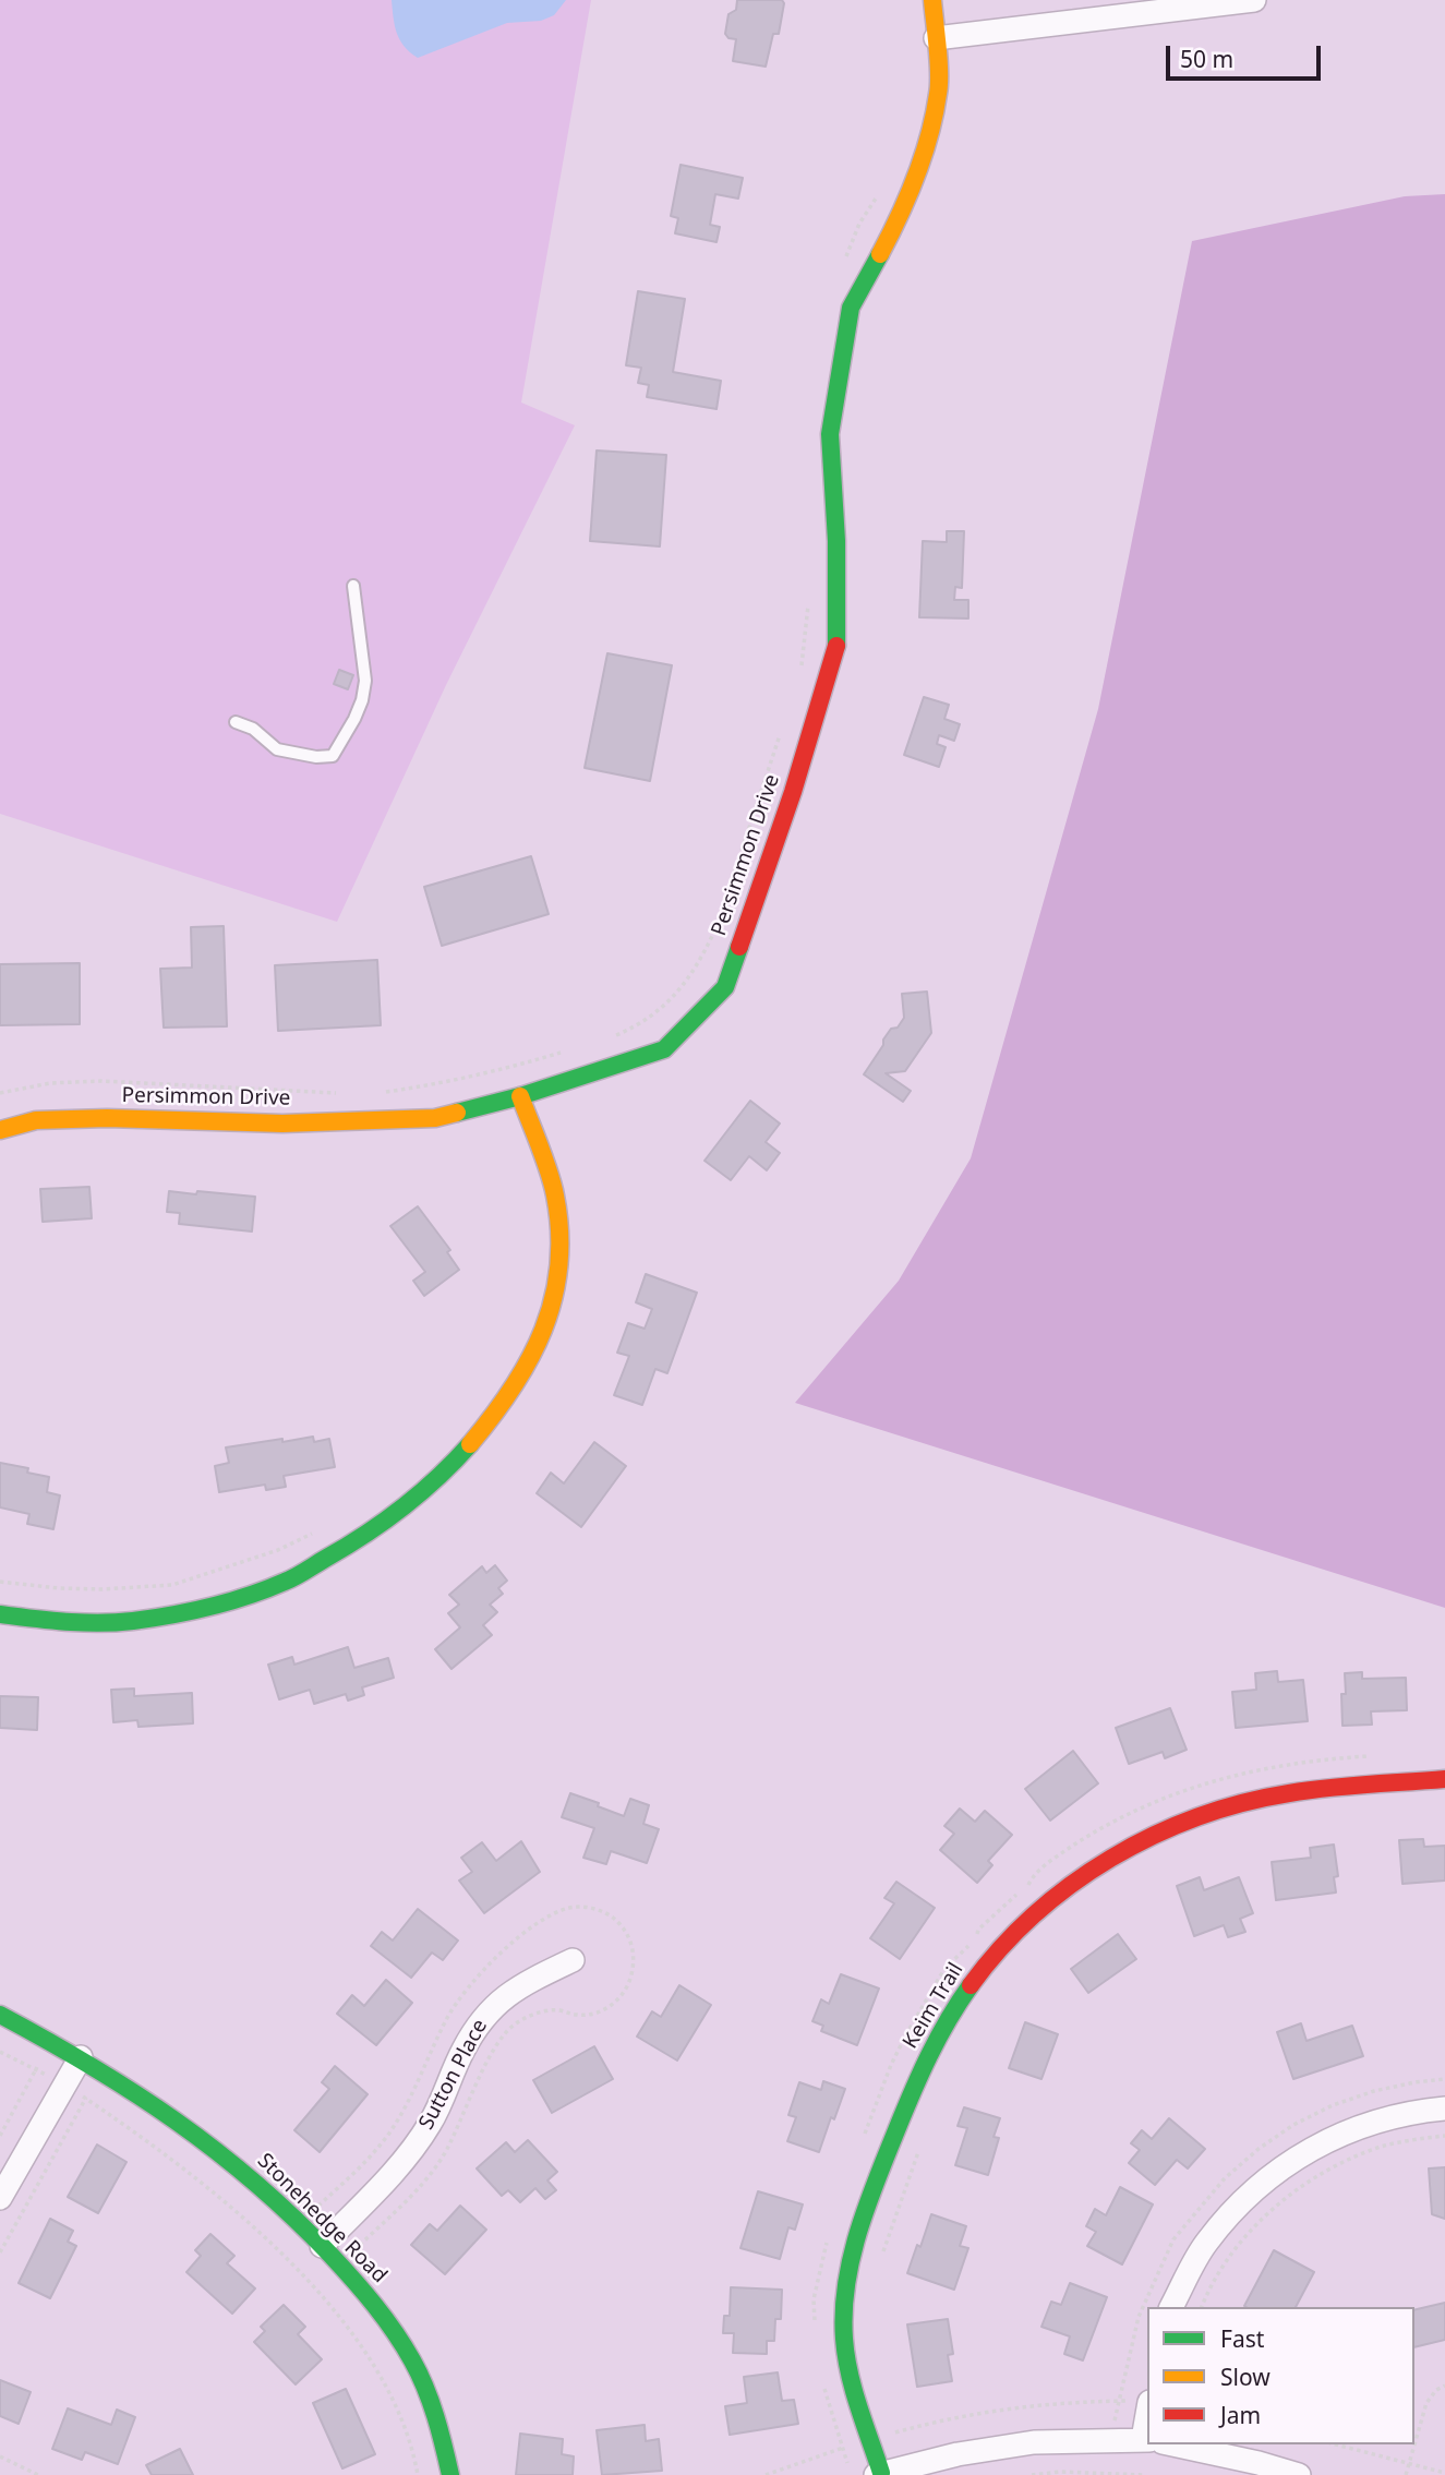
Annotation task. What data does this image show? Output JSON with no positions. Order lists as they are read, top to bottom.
{
  "streets": {
    "street": [
      "Persimmon Drive",
      "Keim Trail",
      "Sutton Place",
      "Stonehedge Road"
    ]
  },
  "crossings": [
    ["Sutton Place", "Stonehedge Road"]
  ],
  "legend": ["Fast", "Slow", "Jam"],
  "scale_bar": "50 m"
}
